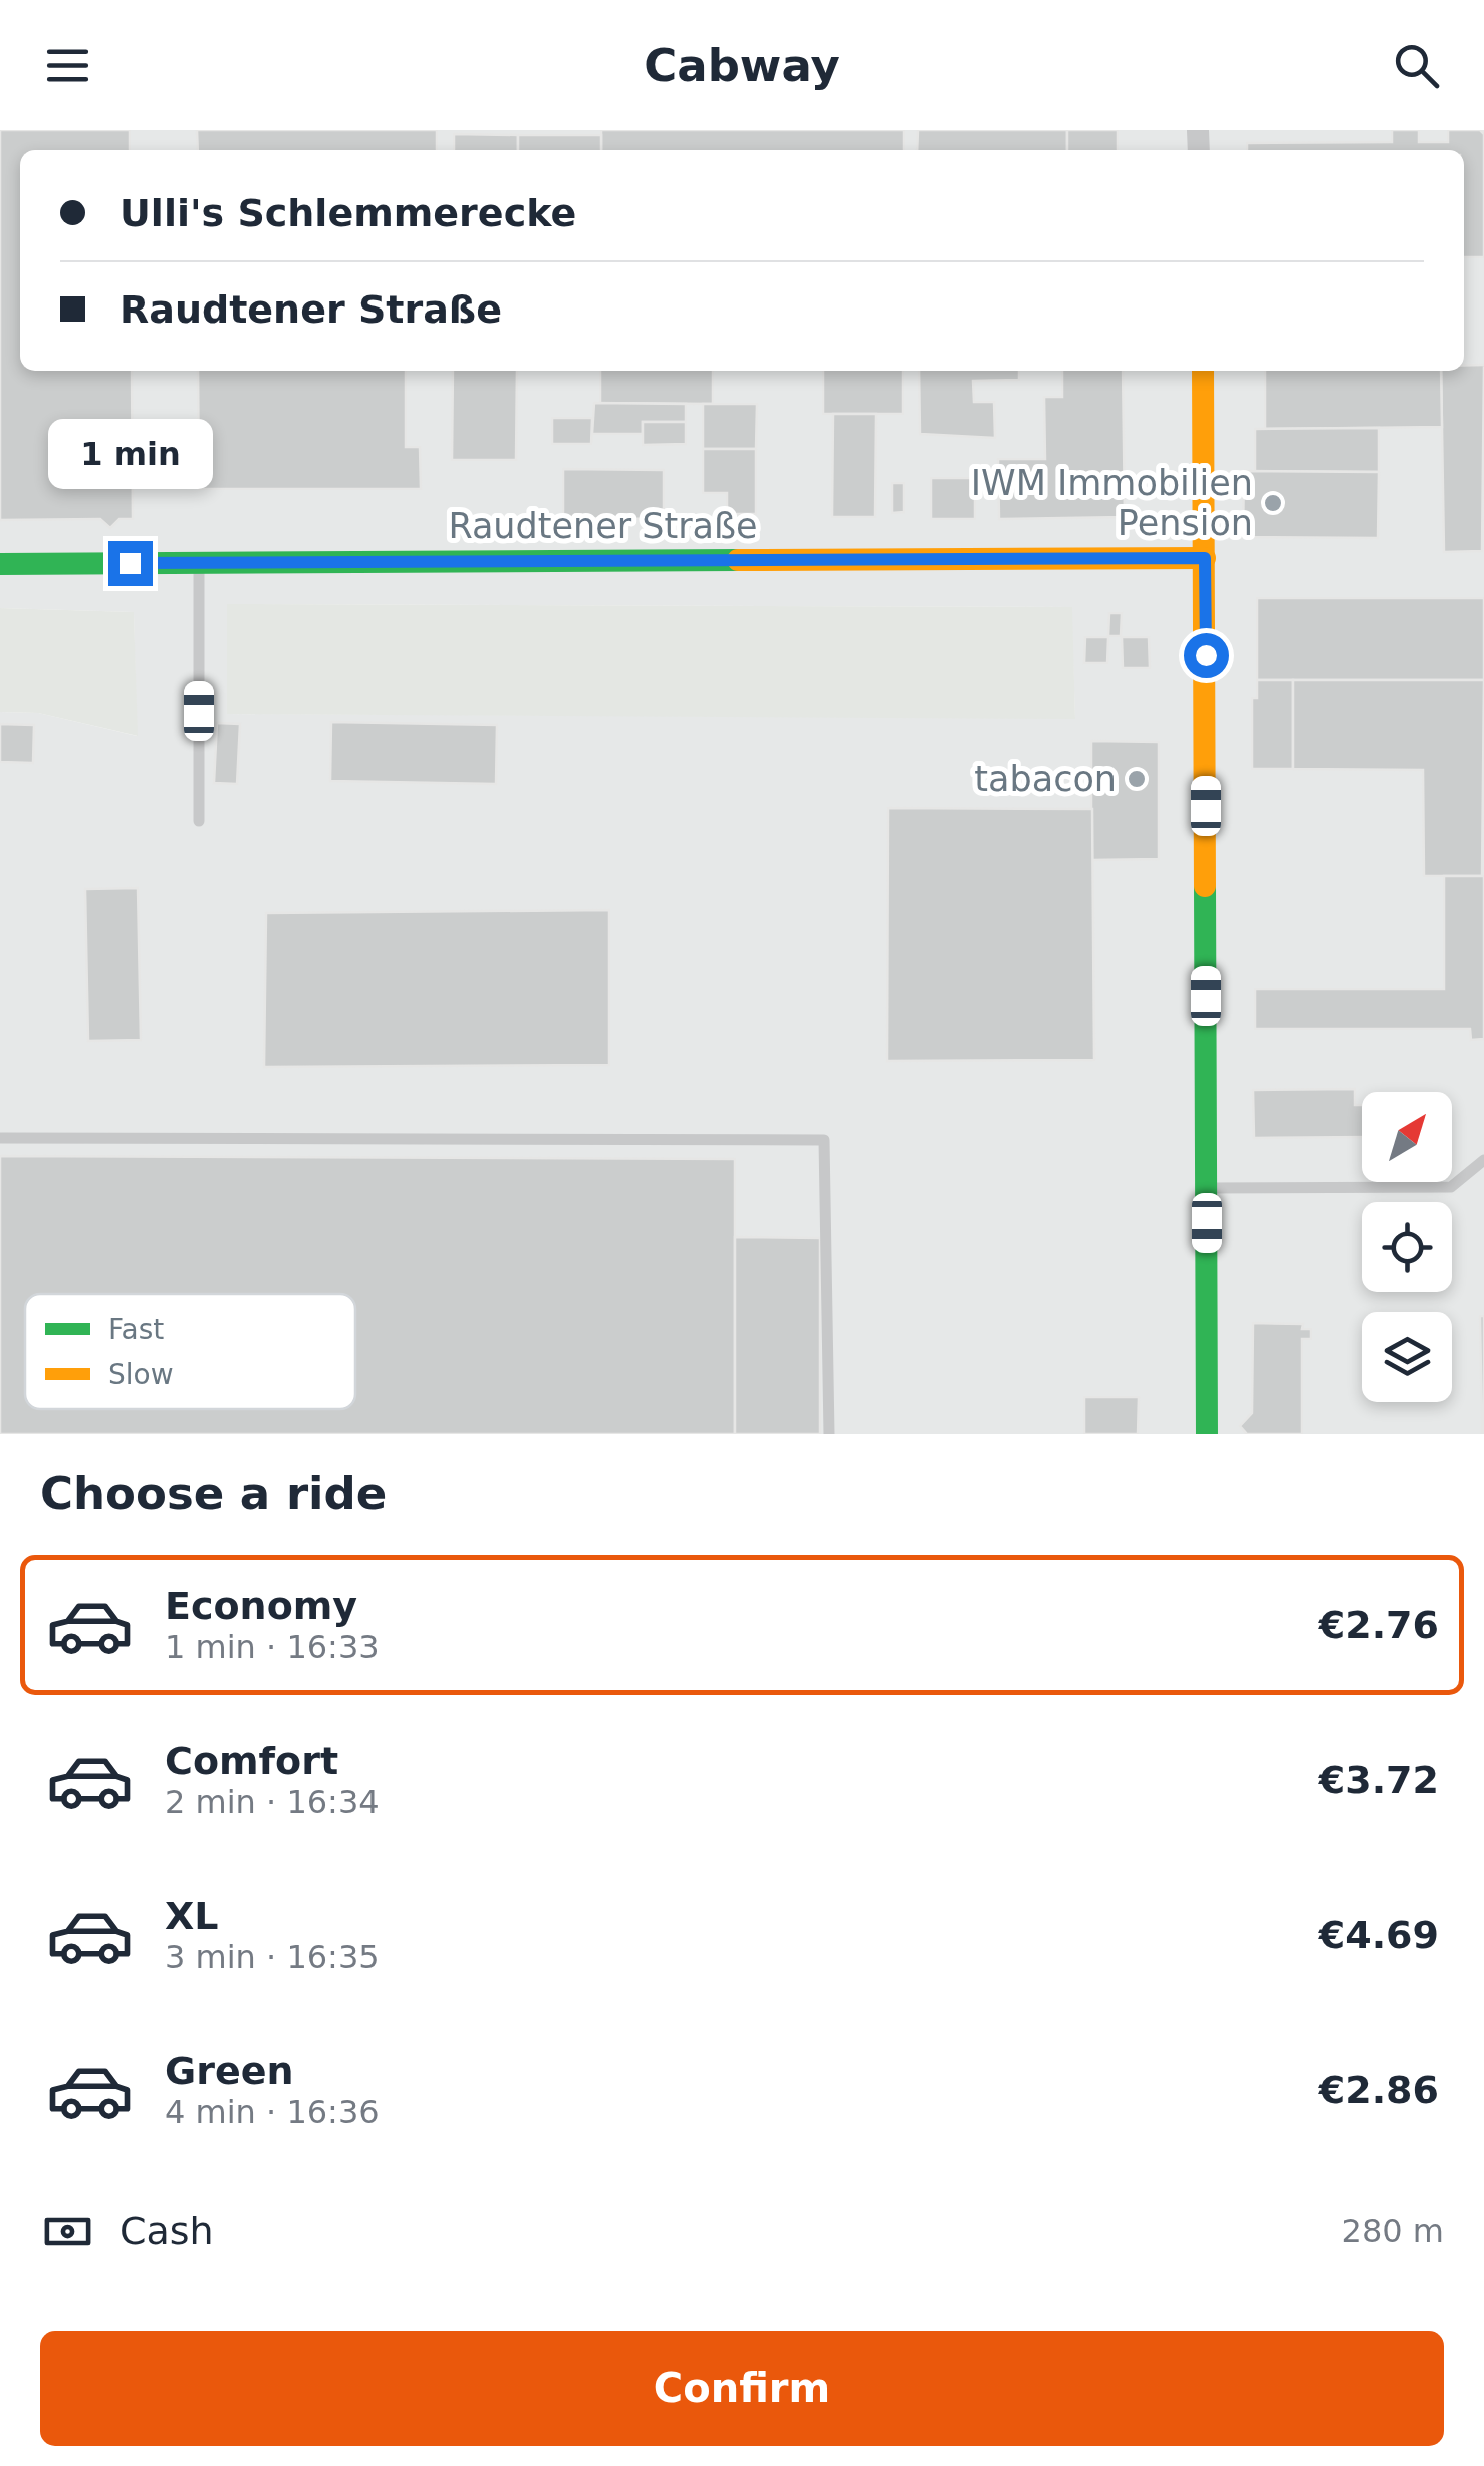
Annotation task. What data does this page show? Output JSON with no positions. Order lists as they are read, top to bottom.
{
  "streets": {
    "street": ["Raudtener Straße"]
  },
  "places": ["IWM Immobilien Pension", "tabacon"],
  "legend": ["Fast", "Slow"],
  "north": "top right",
  "page": {
    "header": "Cabway",
    "banner": ["Ulli's Schlemmerecke", "Raudtener Straße"],
    "bubble": "1 min",
    "heading": "Choose a ride",
    "list": [
      {
        "name": "Economy",
        "note": "1 min · 16:33",
        "value": "€2.76"
      },
      {
        "name": "Comfort",
        "note": "2 min · 16:34",
        "value": "€3.72"
      },
      {
        "name": "XL",
        "note": "3 min · 16:35",
        "value": "€4.69"
      },
      {
        "name": "Green",
        "note": "4 min · 16:36",
        "value": "€2.86"
      }
    ],
    "pay": ["Cash", "280 m"],
    "buttons": "Confirm"
  }
}
